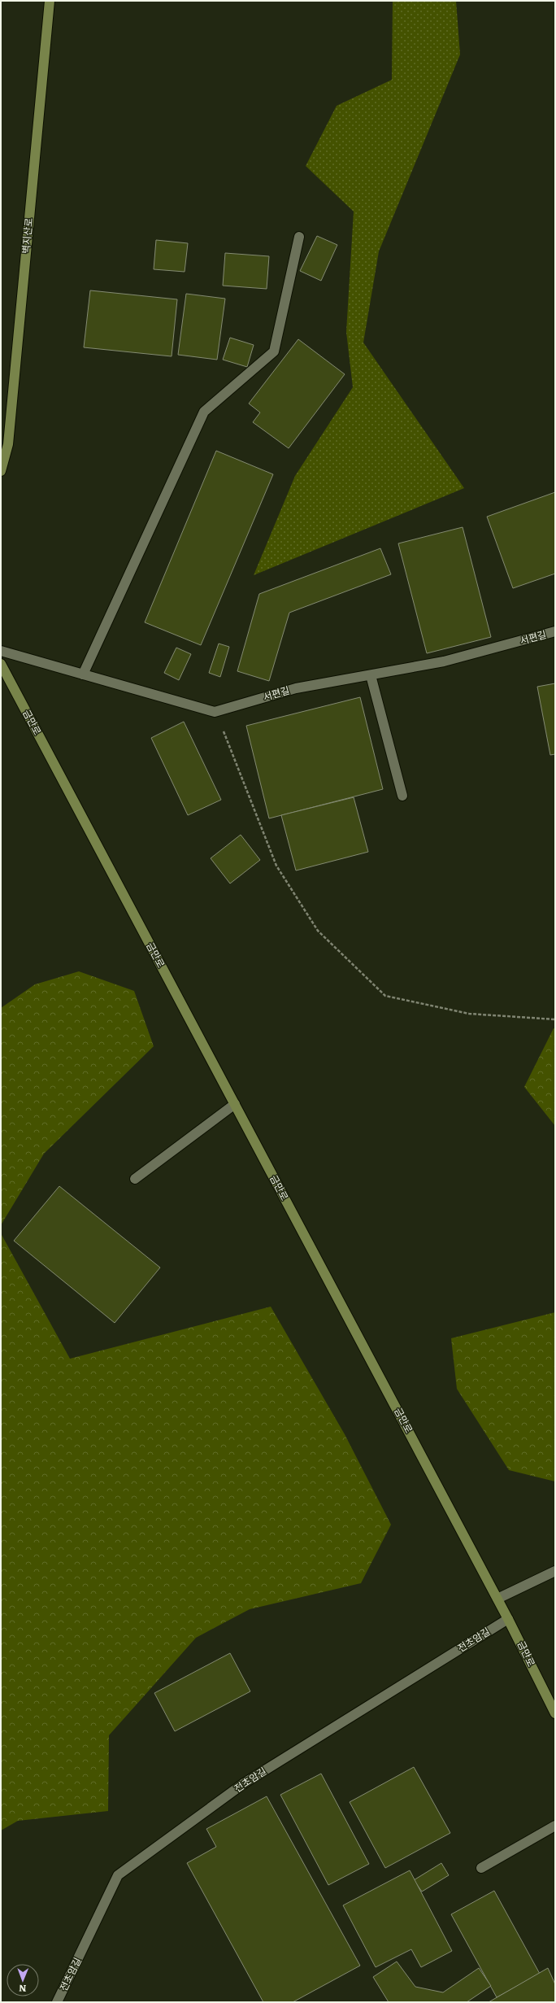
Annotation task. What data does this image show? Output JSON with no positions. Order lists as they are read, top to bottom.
{
  "streets": {
    "street": [
      "벽지산로",
      "서편길",
      "금만로",
      "전초암길"
    ]
  },
  "crossings": [
    ["금만로", "전초암길"]
  ],
  "north": "bottom"
}
